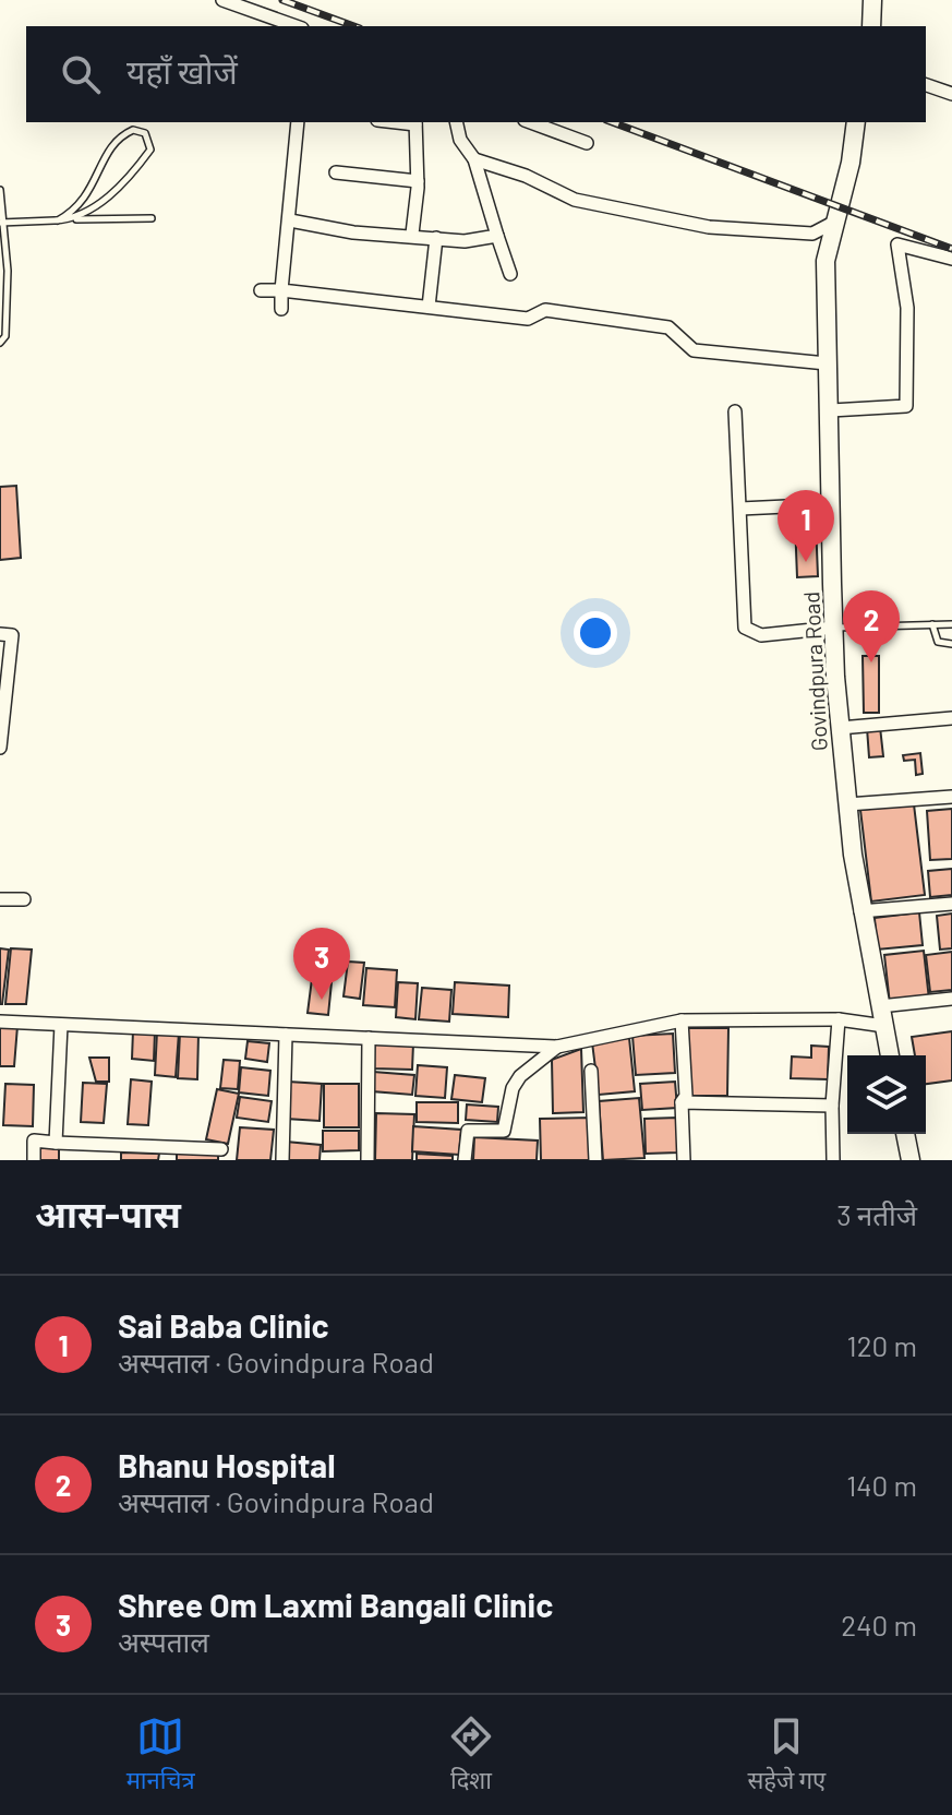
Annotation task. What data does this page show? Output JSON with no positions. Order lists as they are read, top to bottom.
{
  "streets": {
    "street": ["Govindpura Road"]
  },
  "page": {
    "search": "यहाँ खोजें",
    "pins": ["1", "2", "3"],
    "heading": ["आस-पास", "3 नतीजे"],
    "list": [
      {
        "mark": "1",
        "name": "Sai Baba Clinic",
        "note": "अस्पताल · Govindpura Road",
        "value": "120 m"
      },
      {
        "mark": "2",
        "name": "Bhanu Hospital",
        "note": "अस्पताल · Govindpura Road",
        "value": "140 m"
      },
      {
        "mark": "3",
        "name": "Shree Om Laxmi Bangali Clinic",
        "note": "अस्पताल",
        "value": "240 m"
      }
    ],
    "nav": ["मानचित्र", "दिशा", "सहेजे गए"]
  }
}
